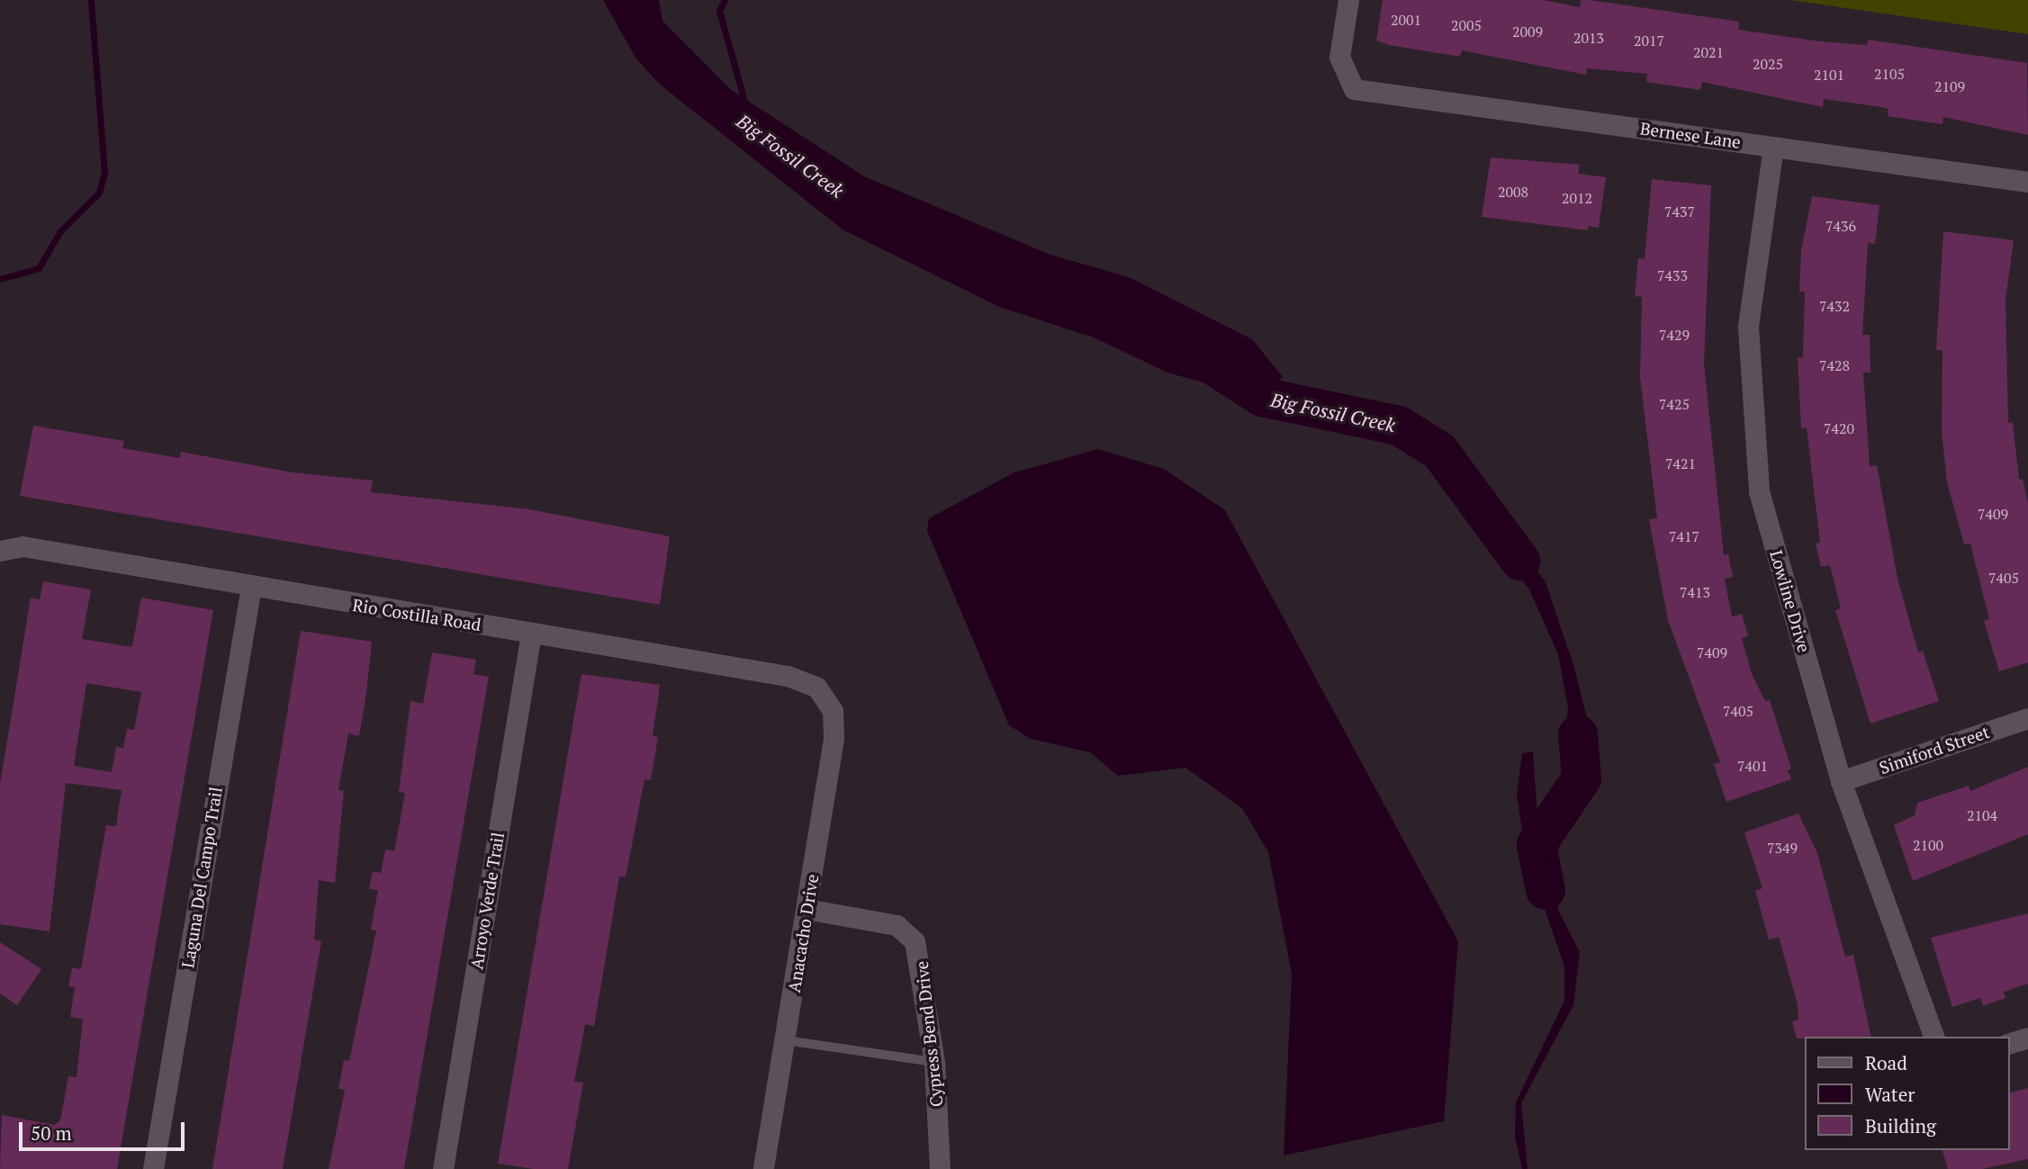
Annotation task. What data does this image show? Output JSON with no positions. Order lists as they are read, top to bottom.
{
  "streets": {
    "street": [
      "Bernese Lane",
      "Lowline Drive",
      "Rio Costilla Road",
      "Simiford Street",
      "Laguna Del Campo Trail",
      "Arroyo Verde Trail",
      "Anacacho Drive",
      "Cypress Bend Drive"
    ]
  },
  "crossings": [
    ["Bernese Lane", "Lowline Drive"],
    ["Lowline Drive", "Simiford Street"],
    ["Rio Costilla Road", "Laguna Del Campo Trail"],
    ["Rio Costilla Road", "Arroyo Verde Trail"],
    ["Rio Costilla Road", "Anacacho Drive"],
    ["Anacacho Drive", "Cypress Bend Drive"]
  ],
  "water": ["Big Fossil Creek"],
  "house_numbers": [
    "2001",
    "2005",
    "2009",
    "2013",
    "2017",
    "2021",
    "2025",
    "2105",
    "2101",
    "2109",
    "2008",
    "2012",
    "7437",
    "7436",
    "7433",
    "7432",
    "7429",
    "7428",
    "7425",
    "7420",
    "7421",
    "7409",
    "7417",
    "7405",
    "7413",
    "7409",
    "7405",
    "7401",
    "2104",
    "2100",
    "7349"
  ],
  "legend": ["Road", "Water", "Building"],
  "scale_bar": "50 m"
}
